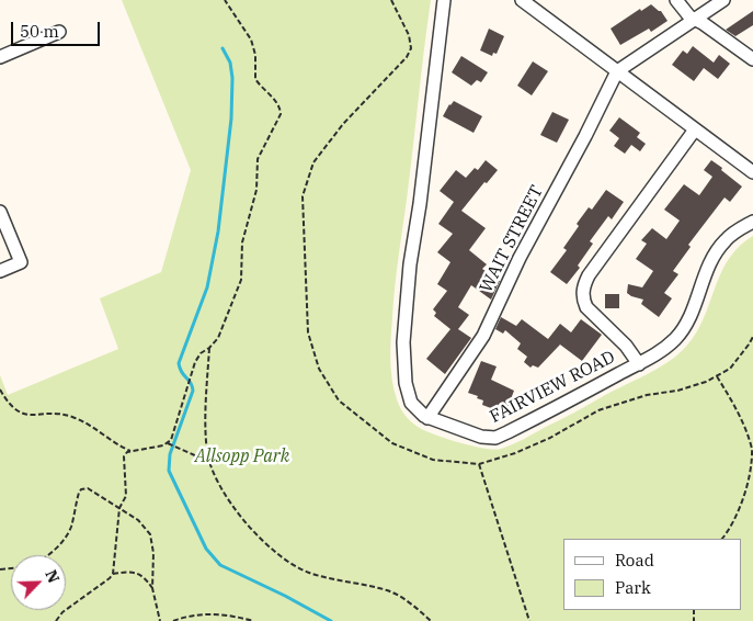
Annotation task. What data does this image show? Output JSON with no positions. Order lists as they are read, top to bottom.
{
  "streets": {
    "street": ["WAIT STREET", "FAIRVIEW ROAD"]
  },
  "crossings": [
    ["WAIT STREET", "FAIRVIEW ROAD"]
  ],
  "parks": ["Allsopp Park"],
  "legend": ["Road", "Park"],
  "scale_bar": "50 m",
  "north": "top right"
}
